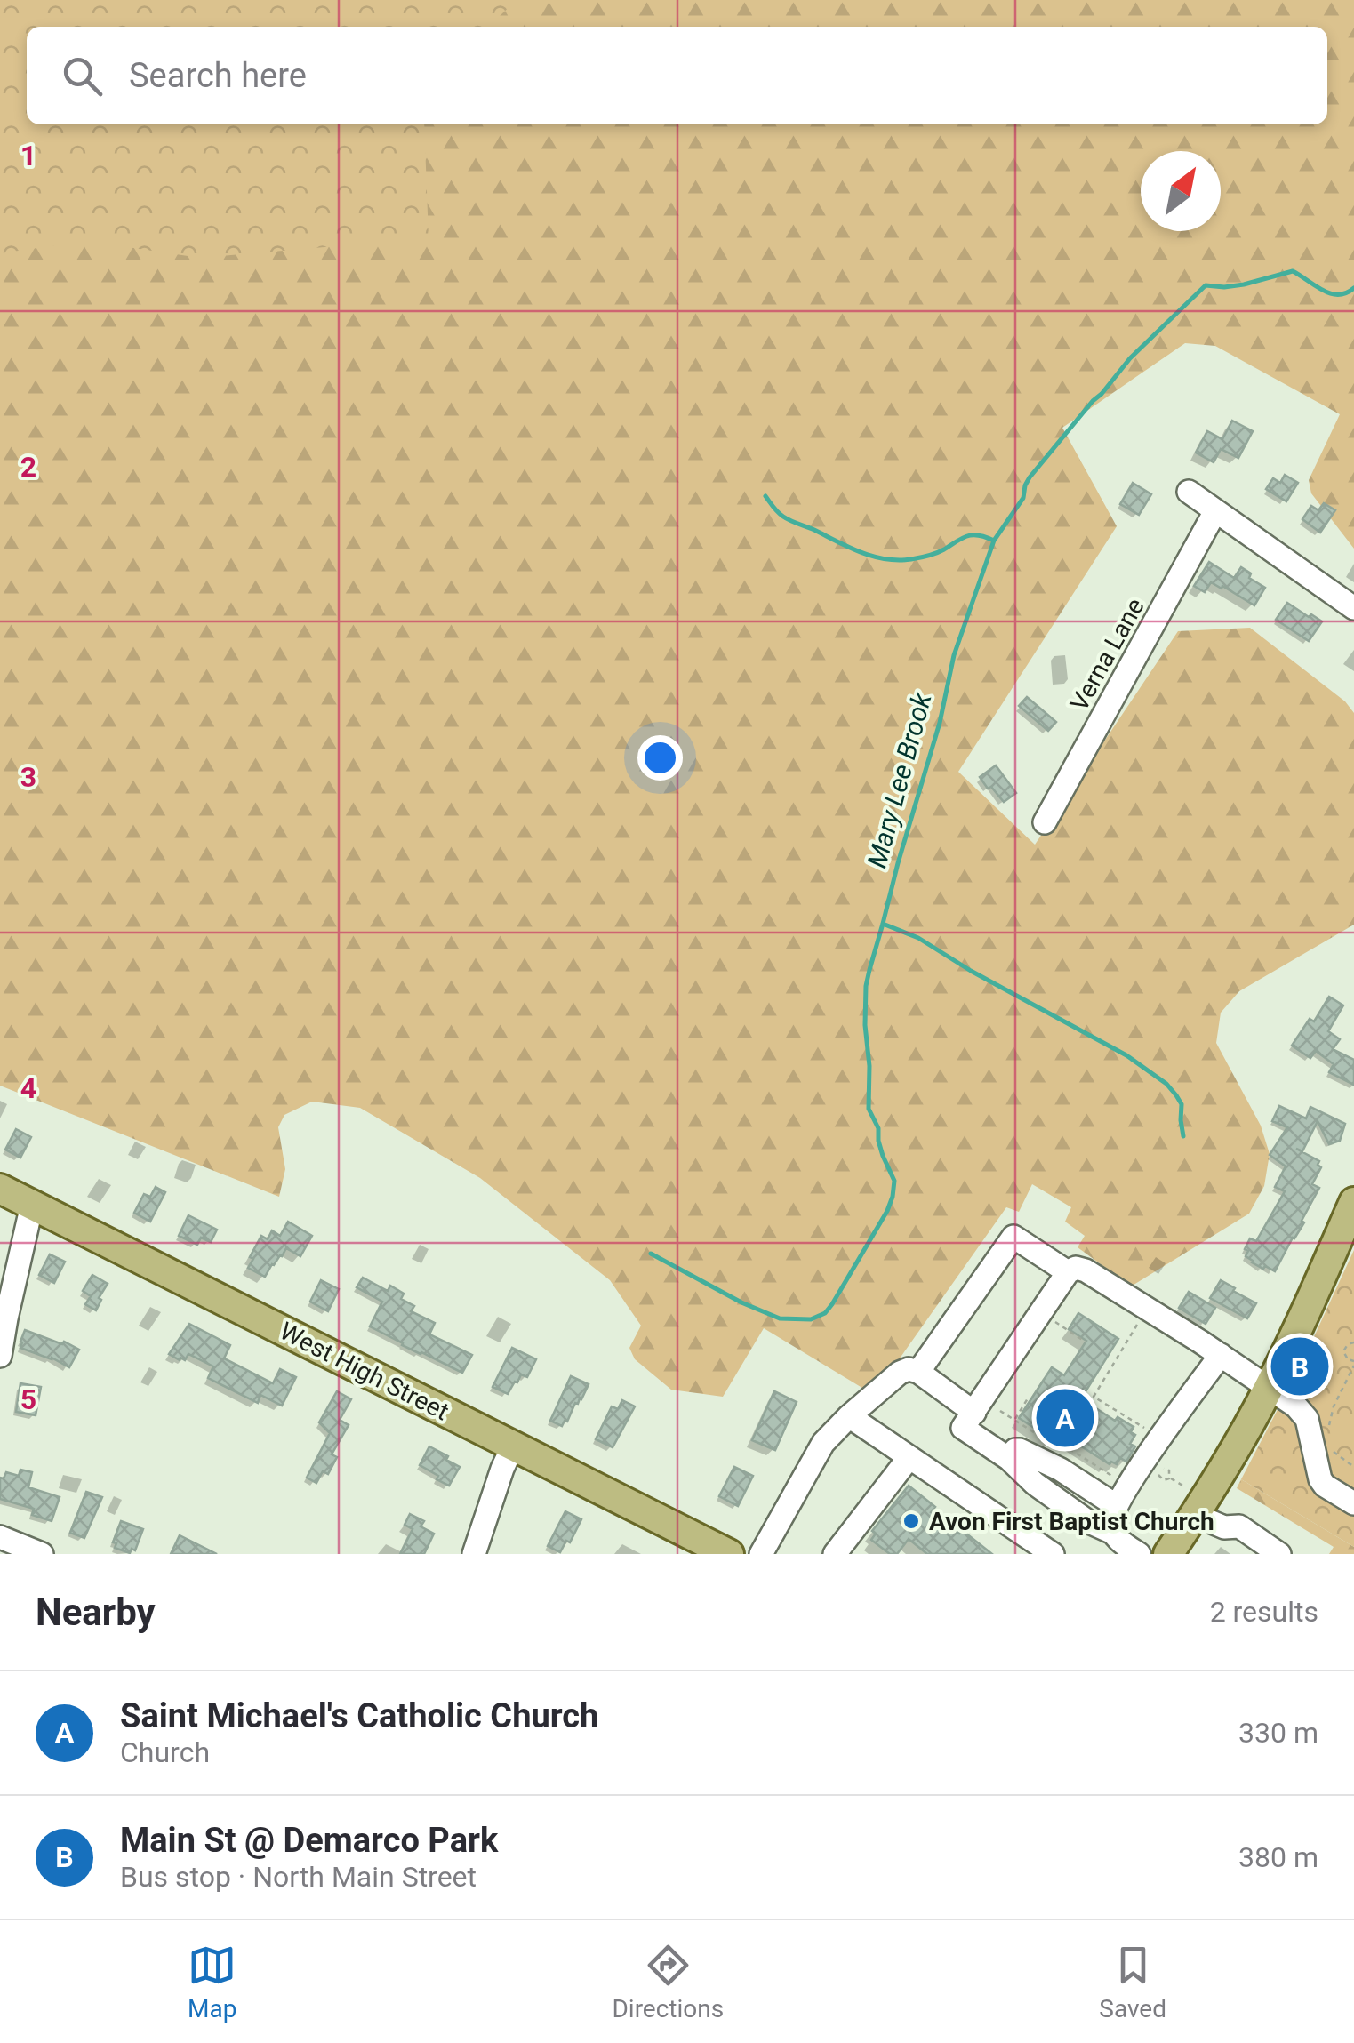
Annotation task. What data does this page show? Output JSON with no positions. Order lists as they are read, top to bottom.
{
  "streets": {
    "main road": ["West High Street"],
    "street": ["Verna Lane"]
  },
  "water": ["Mary Lee Brook"],
  "places": ["Avon First Baptist Church"],
  "north": "top right",
  "page": {
    "search": "Search here",
    "pins": ["B", "A"],
    "heading": ["Nearby", "2 results"],
    "list": [
      {
        "mark": "A",
        "name": "Saint Michael's Catholic Church",
        "note": "Church",
        "value": "330 m"
      },
      {
        "mark": "B",
        "name": "Main St @ Demarco Park",
        "note": "Bus stop · North Main Street",
        "value": "380 m"
      }
    ],
    "nav": ["Map", "Directions", "Saved"]
  },
  "grid": {
    "rows": [
      "1",
      "2",
      "3",
      "4",
      "5"
    ]
  }
}
